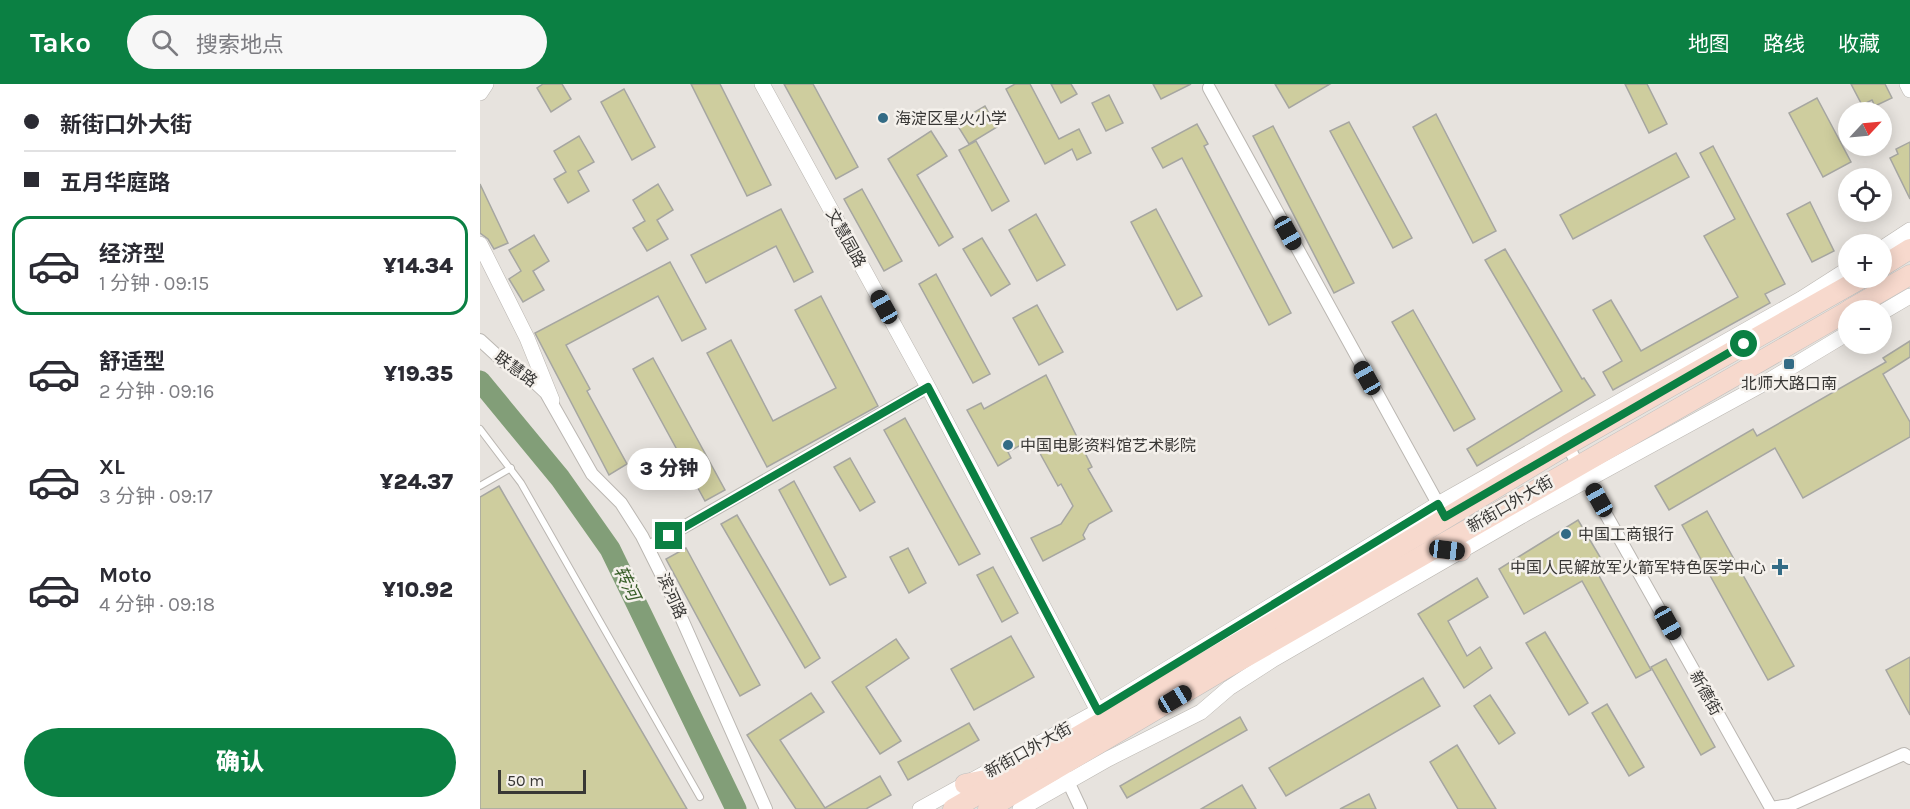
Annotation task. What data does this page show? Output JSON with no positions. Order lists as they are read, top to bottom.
{
  "streets": {
    "main road": ["新街口外大街"],
    "street": [
      "文慧园路",
      "联慧路",
      "滨河路",
      "新德街"
    ]
  },
  "crossings": [
    ["文慧园路", "新街口外大街"],
    ["联慧路", "滨河路"],
    ["新街口外大街", "新德街"]
  ],
  "water": ["转河"],
  "places": {
    "other": ["海淀区星火小学", "中国电影资料馆艺术影院", "中国工商银行"],
    "transit": ["北师大路口南"],
    "health": ["中国人民解放军火箭军特色医学中心"]
  },
  "scale_bar": "50 m",
  "north": "top right",
  "page": {
    "header": "Tako",
    "search": "搜索地点",
    "nav": ["地图", "路线", "收藏"],
    "banner": ["新街口外大街", "五月华庭路"],
    "map_buttons": ["+", "−"],
    "list": [
      {
        "name": "经济型",
        "note": "1 分钟 · 09:15",
        "value": "¥14.34"
      },
      {
        "name": "舒适型",
        "note": "2 分钟 · 09:16",
        "value": "¥19.35"
      },
      {
        "name": "XL",
        "note": "3 分钟 · 09:17",
        "value": "¥24.37"
      },
      {
        "name": "Moto",
        "note": "4 分钟 · 09:18",
        "value": "¥10.92"
      }
    ],
    "bubble": "3 分钟",
    "buttons": "确认",
    "scale": "50 m"
  }
}
